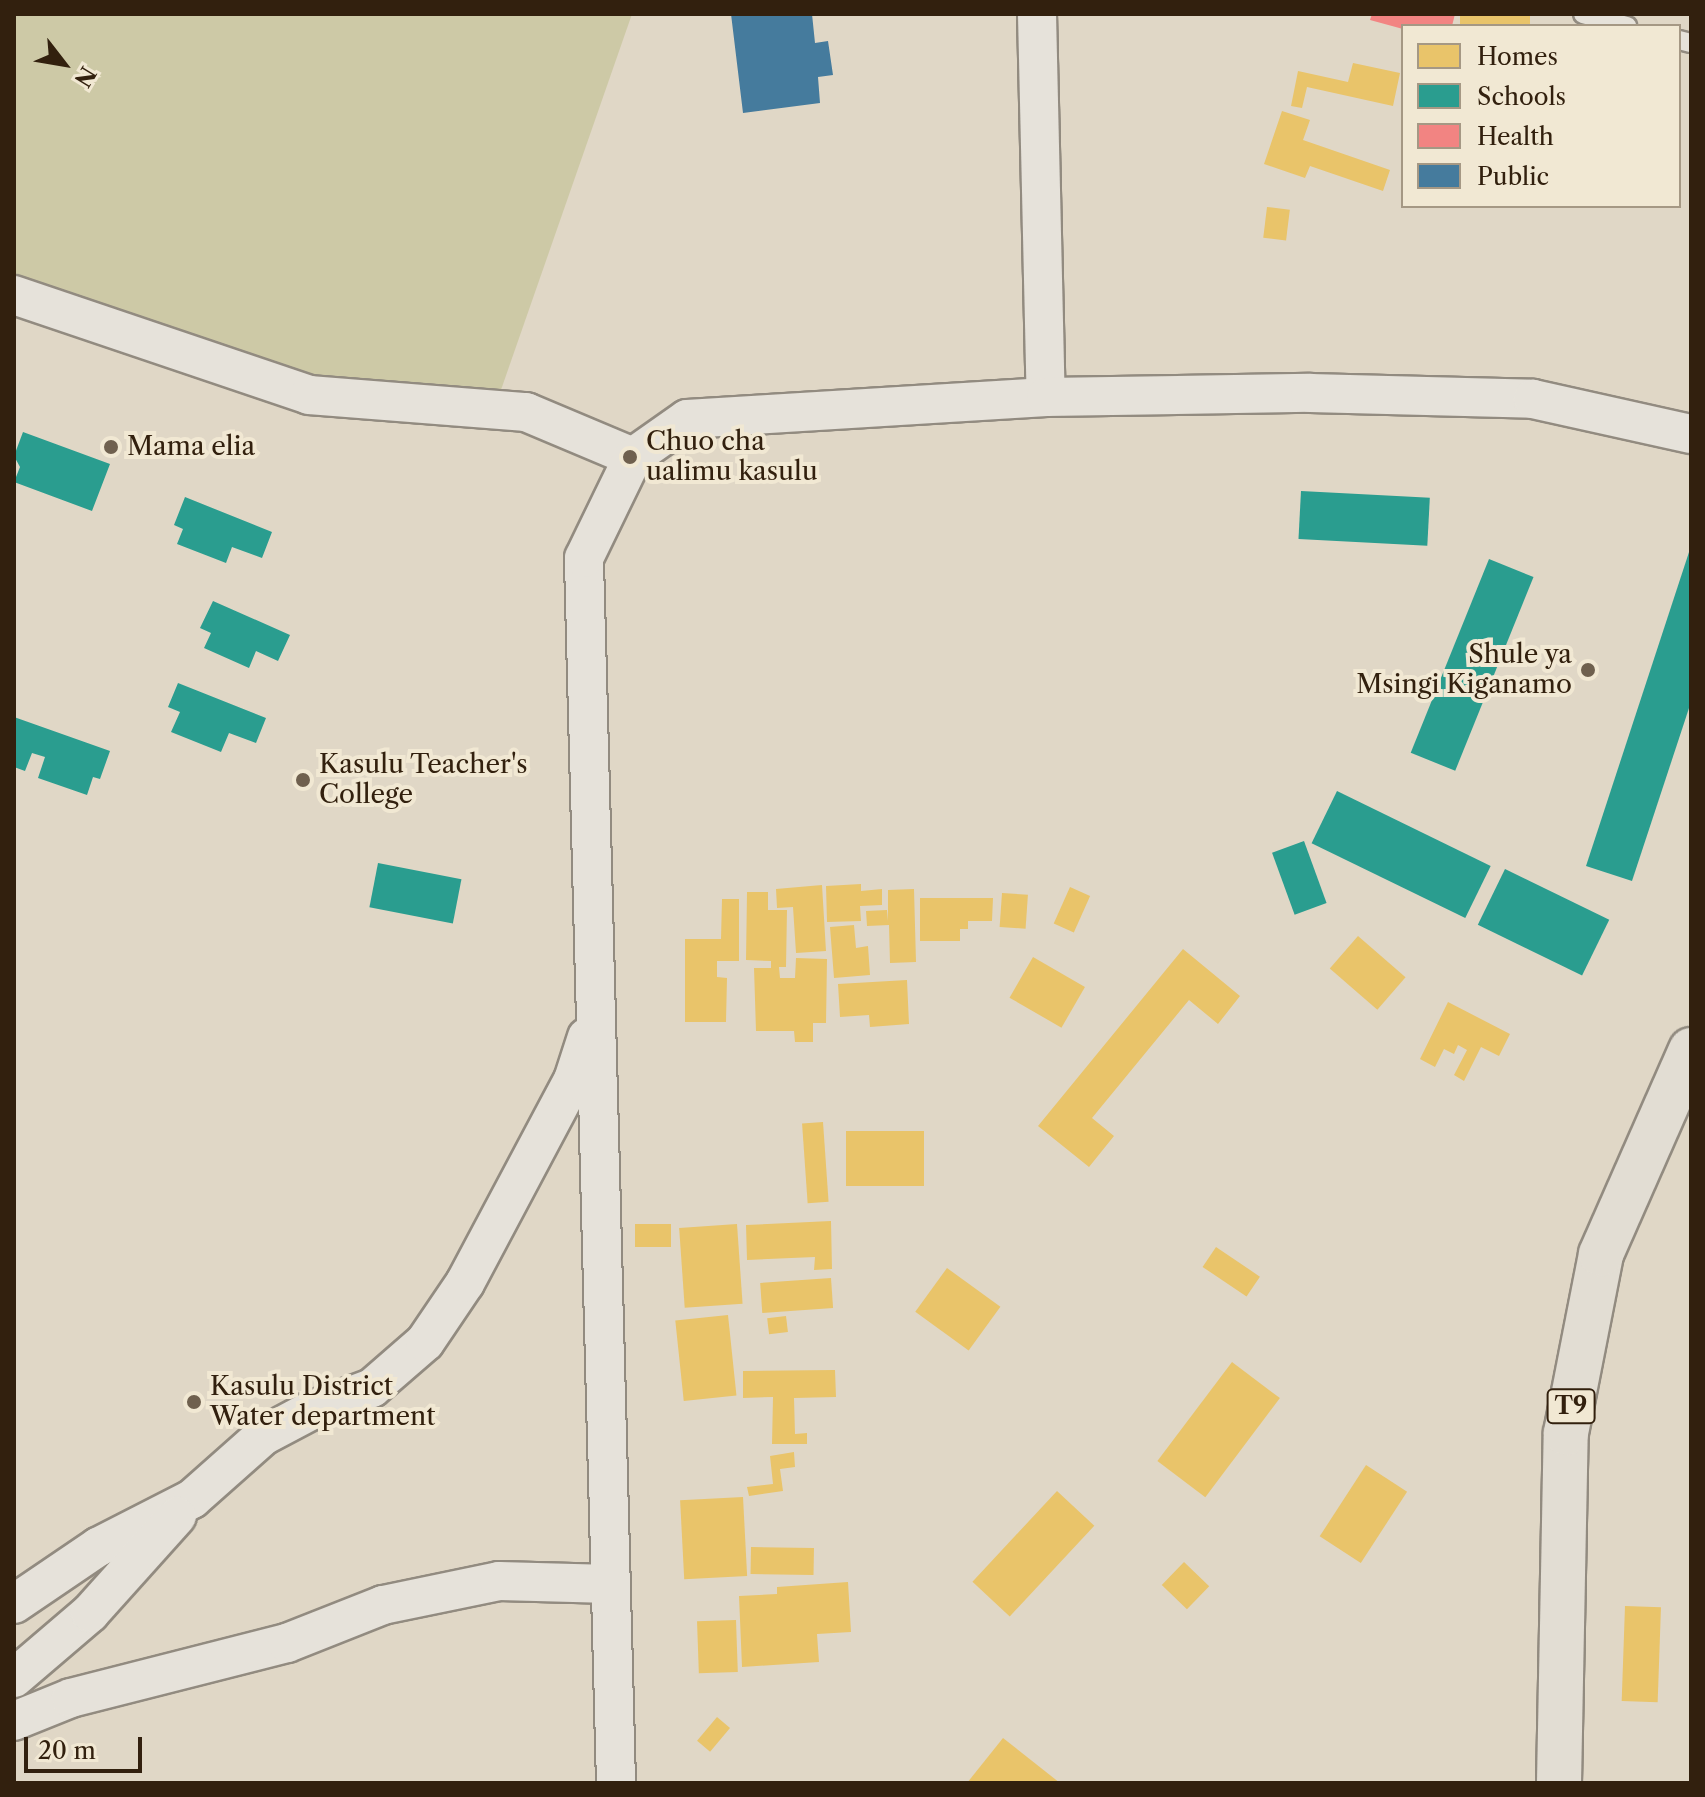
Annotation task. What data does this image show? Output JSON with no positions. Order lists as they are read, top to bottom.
{
  "streets": {
    "highway": ["T9"]
  },
  "places": [
    "Mama elia",
    "Chuo cha ualimu kasulu",
    "Shule ya Msingi Kiganamo",
    "Kasulu Teacher's College",
    "Kasulu District Water department"
  ],
  "legend": [
    "Homes",
    "Schools",
    "Health",
    "Public"
  ],
  "scale_bar": "20 m",
  "north": "bottom right"
}
